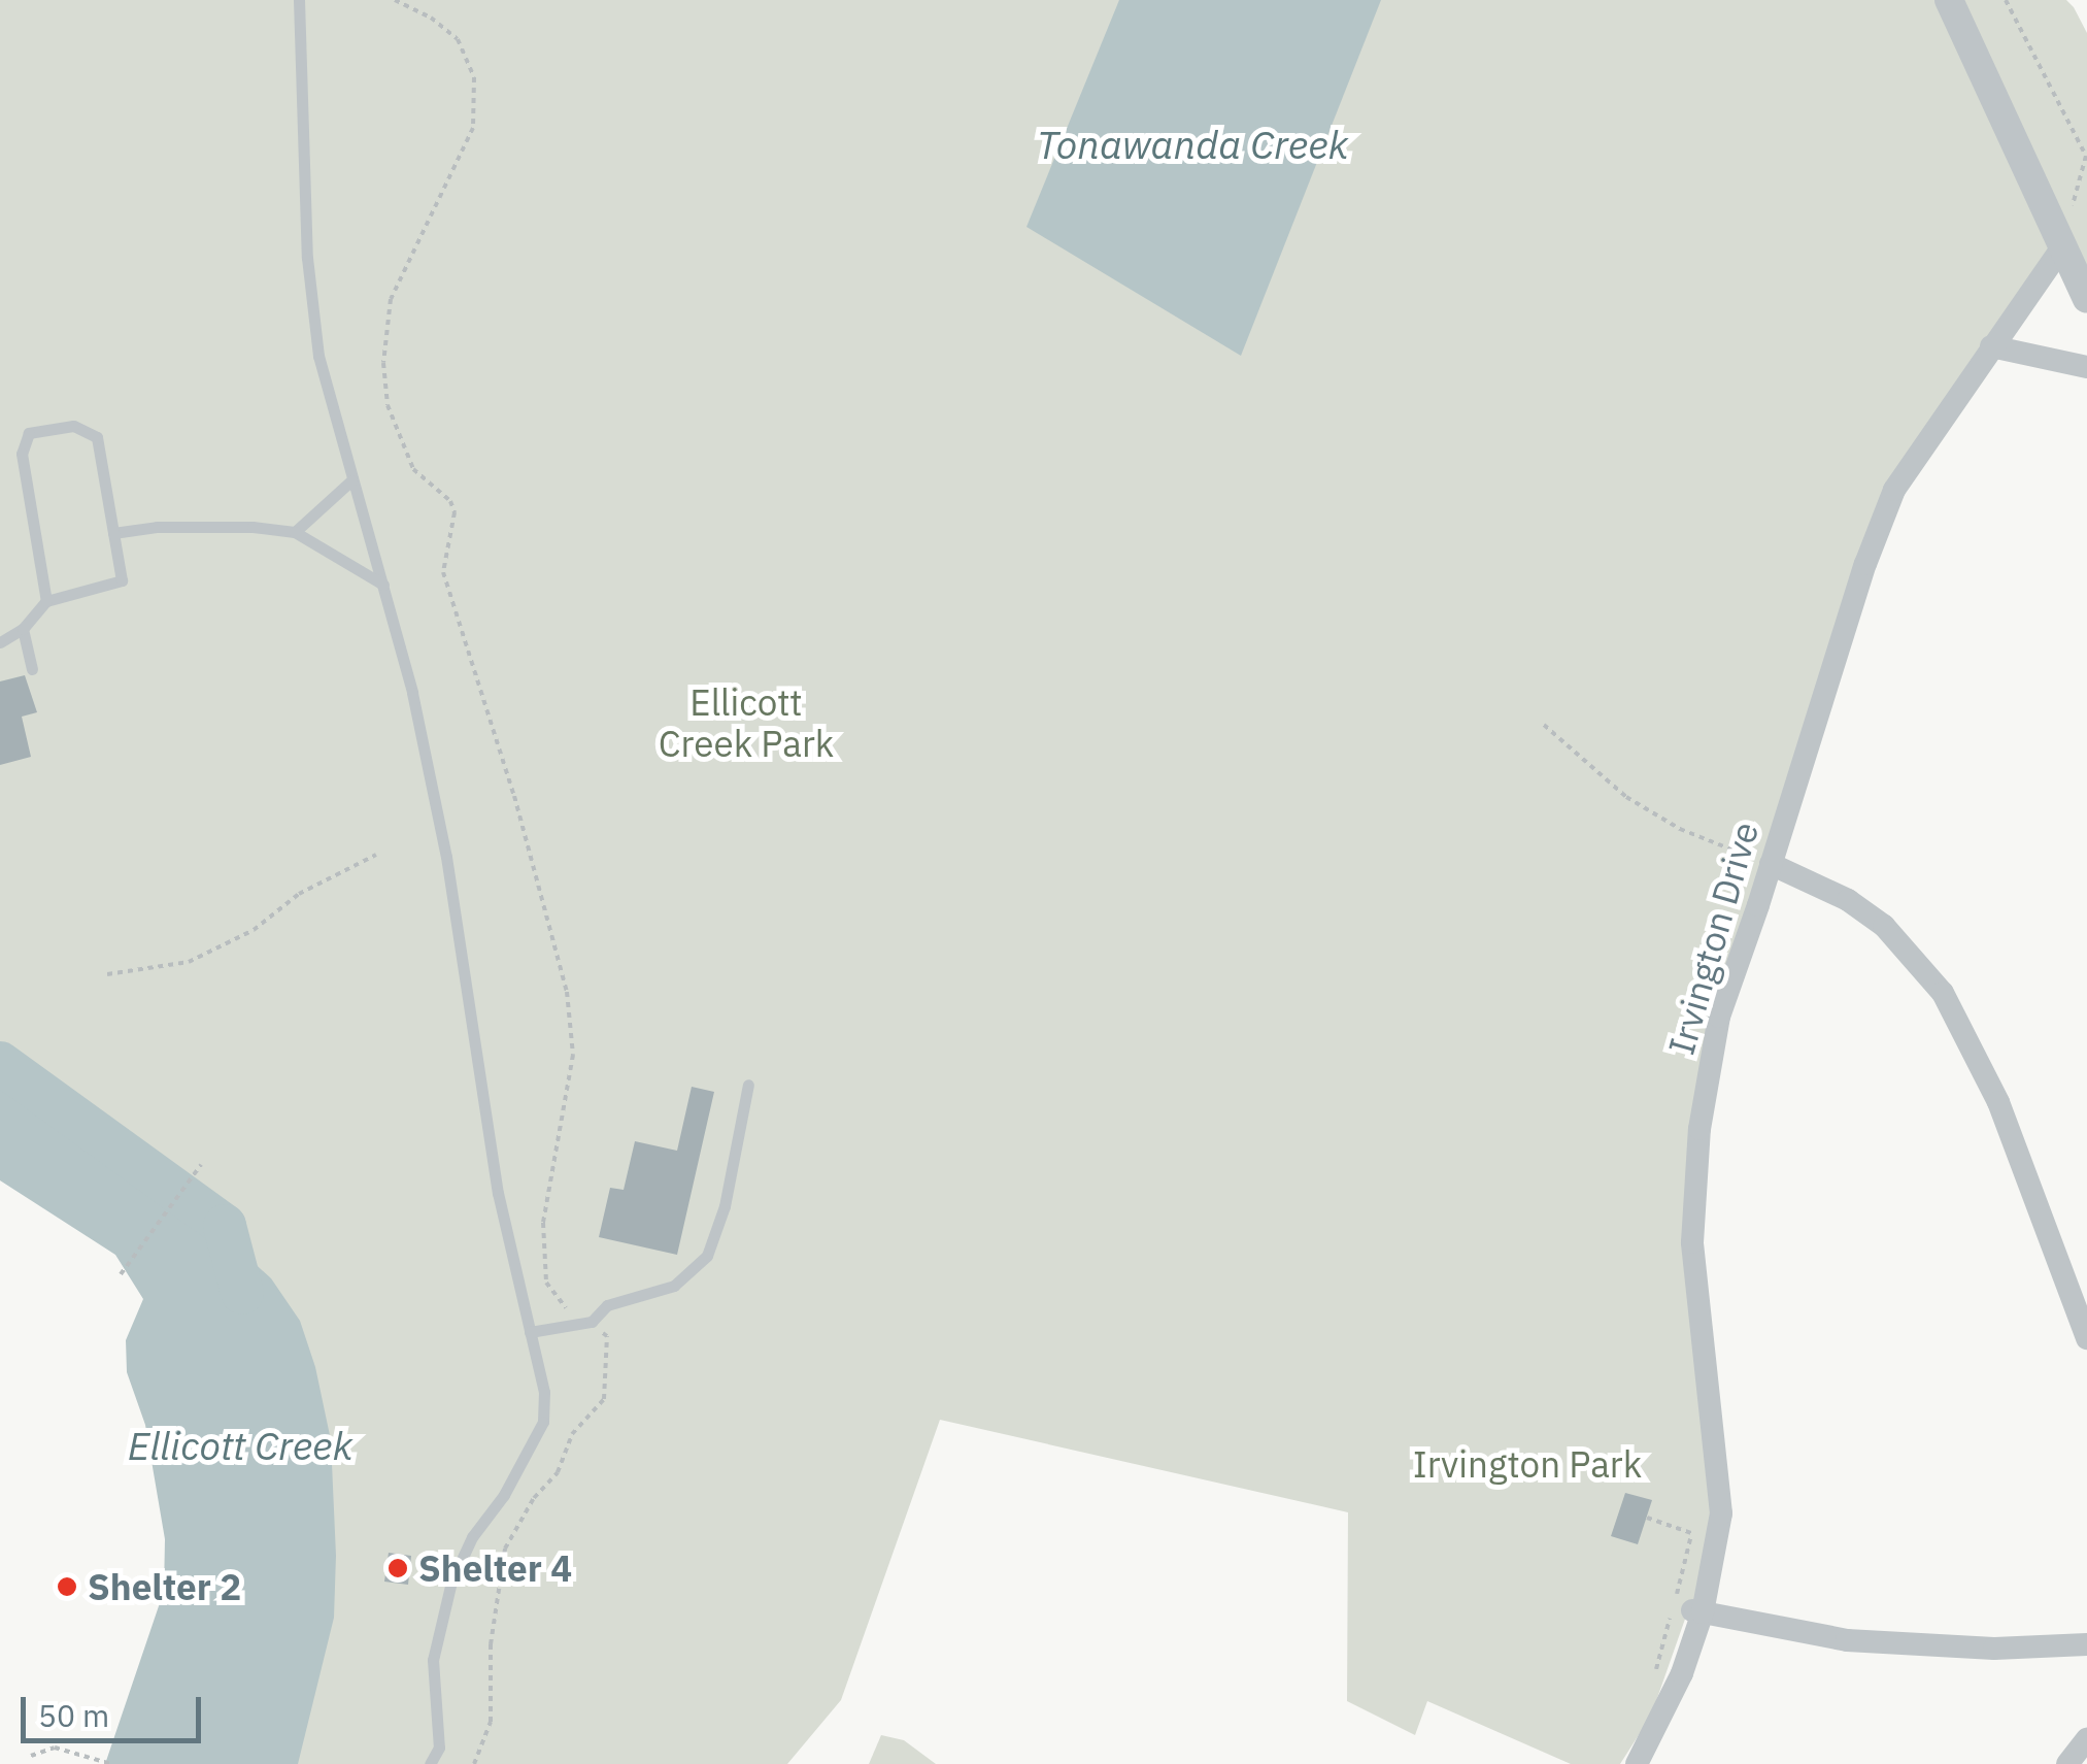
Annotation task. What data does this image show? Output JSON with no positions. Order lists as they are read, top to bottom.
{
  "streets": {
    "street": ["Irvington Drive"]
  },
  "water": ["Tonawanda Creek", "Ellicott Creek"],
  "parks": ["Ellicott Creek Park", "Irvington Park"],
  "places": ["Shelter 4", "Shelter 2"],
  "scale_bar": "50 m"
}
